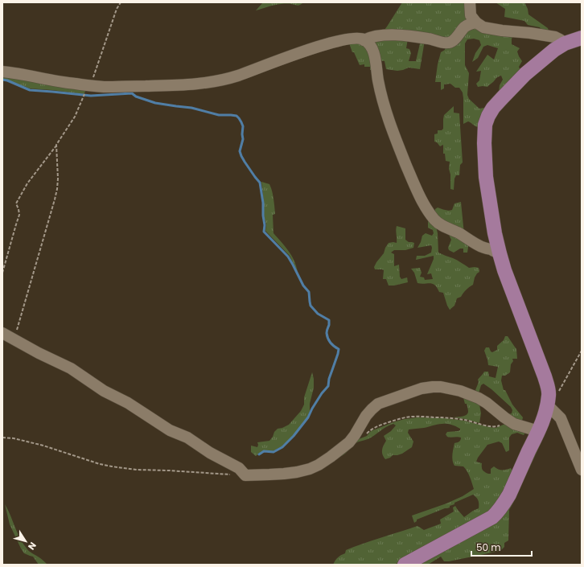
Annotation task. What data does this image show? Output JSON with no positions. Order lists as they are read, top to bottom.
{
  "scale_bar": "50 m",
  "north": "bottom right"
}
